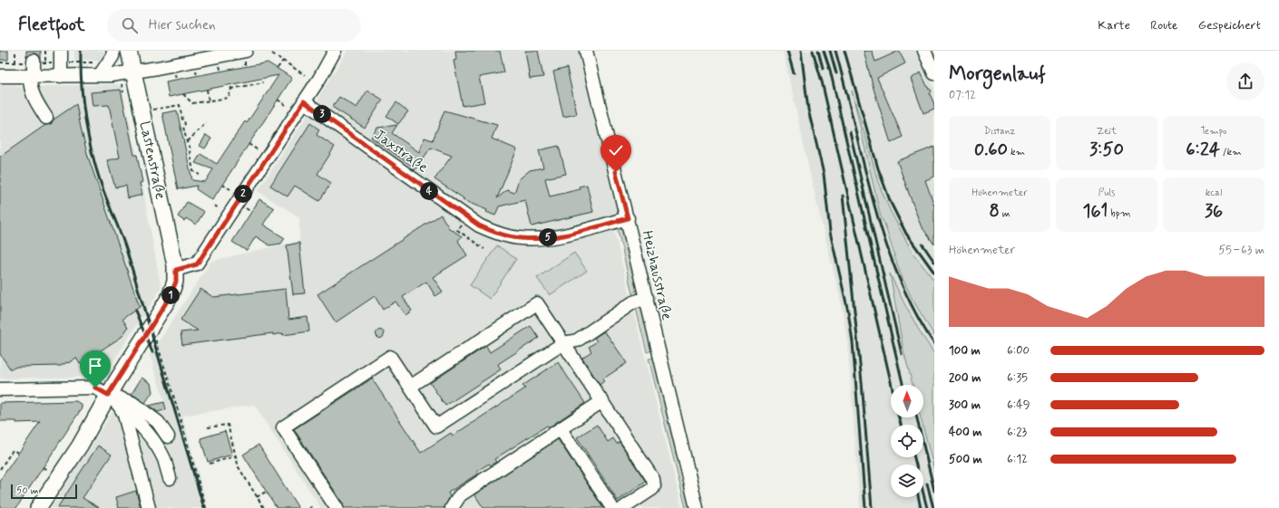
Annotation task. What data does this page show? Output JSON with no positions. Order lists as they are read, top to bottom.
{
  "streets": {
    "main road": ["Lastenstraße"],
    "street": ["Jaxstraße", "Heizhausstraße"]
  },
  "crossings": [
    ["Jaxstraße", "Heizhausstraße"]
  ],
  "scale_bar": "50 m",
  "north": "top",
  "page": {
    "header": "Fleetfoot",
    "search": "Hier suchen",
    "nav": ["Karte", "Route", "Gespeichert"],
    "heading": ["Morgenlauf", "07:12"],
    "pins": [
      "3",
      "4",
      "2",
      "5",
      "1"
    ],
    "stats": [
      ["Distanz", "0.60 km"],
      ["Zeit", "3:50"],
      ["Tempo", "6:24 /km"],
      ["Höhenmeter", "8 m"],
      ["Puls", "161 bpm"],
      ["kcal", "36"]
    ],
    "chart": ["Höhenmeter", "55–63 m"],
    "list": [
      {
        "name": "100 m",
        "note": "6:00"
      },
      {
        "name": "200 m",
        "note": "6:35"
      },
      {
        "name": "300 m",
        "note": "6:49"
      },
      {
        "name": "400 m",
        "note": "6:23"
      },
      {
        "name": "500 m",
        "note": "6:12"
      }
    ],
    "scale": "50 m"
  }
}
